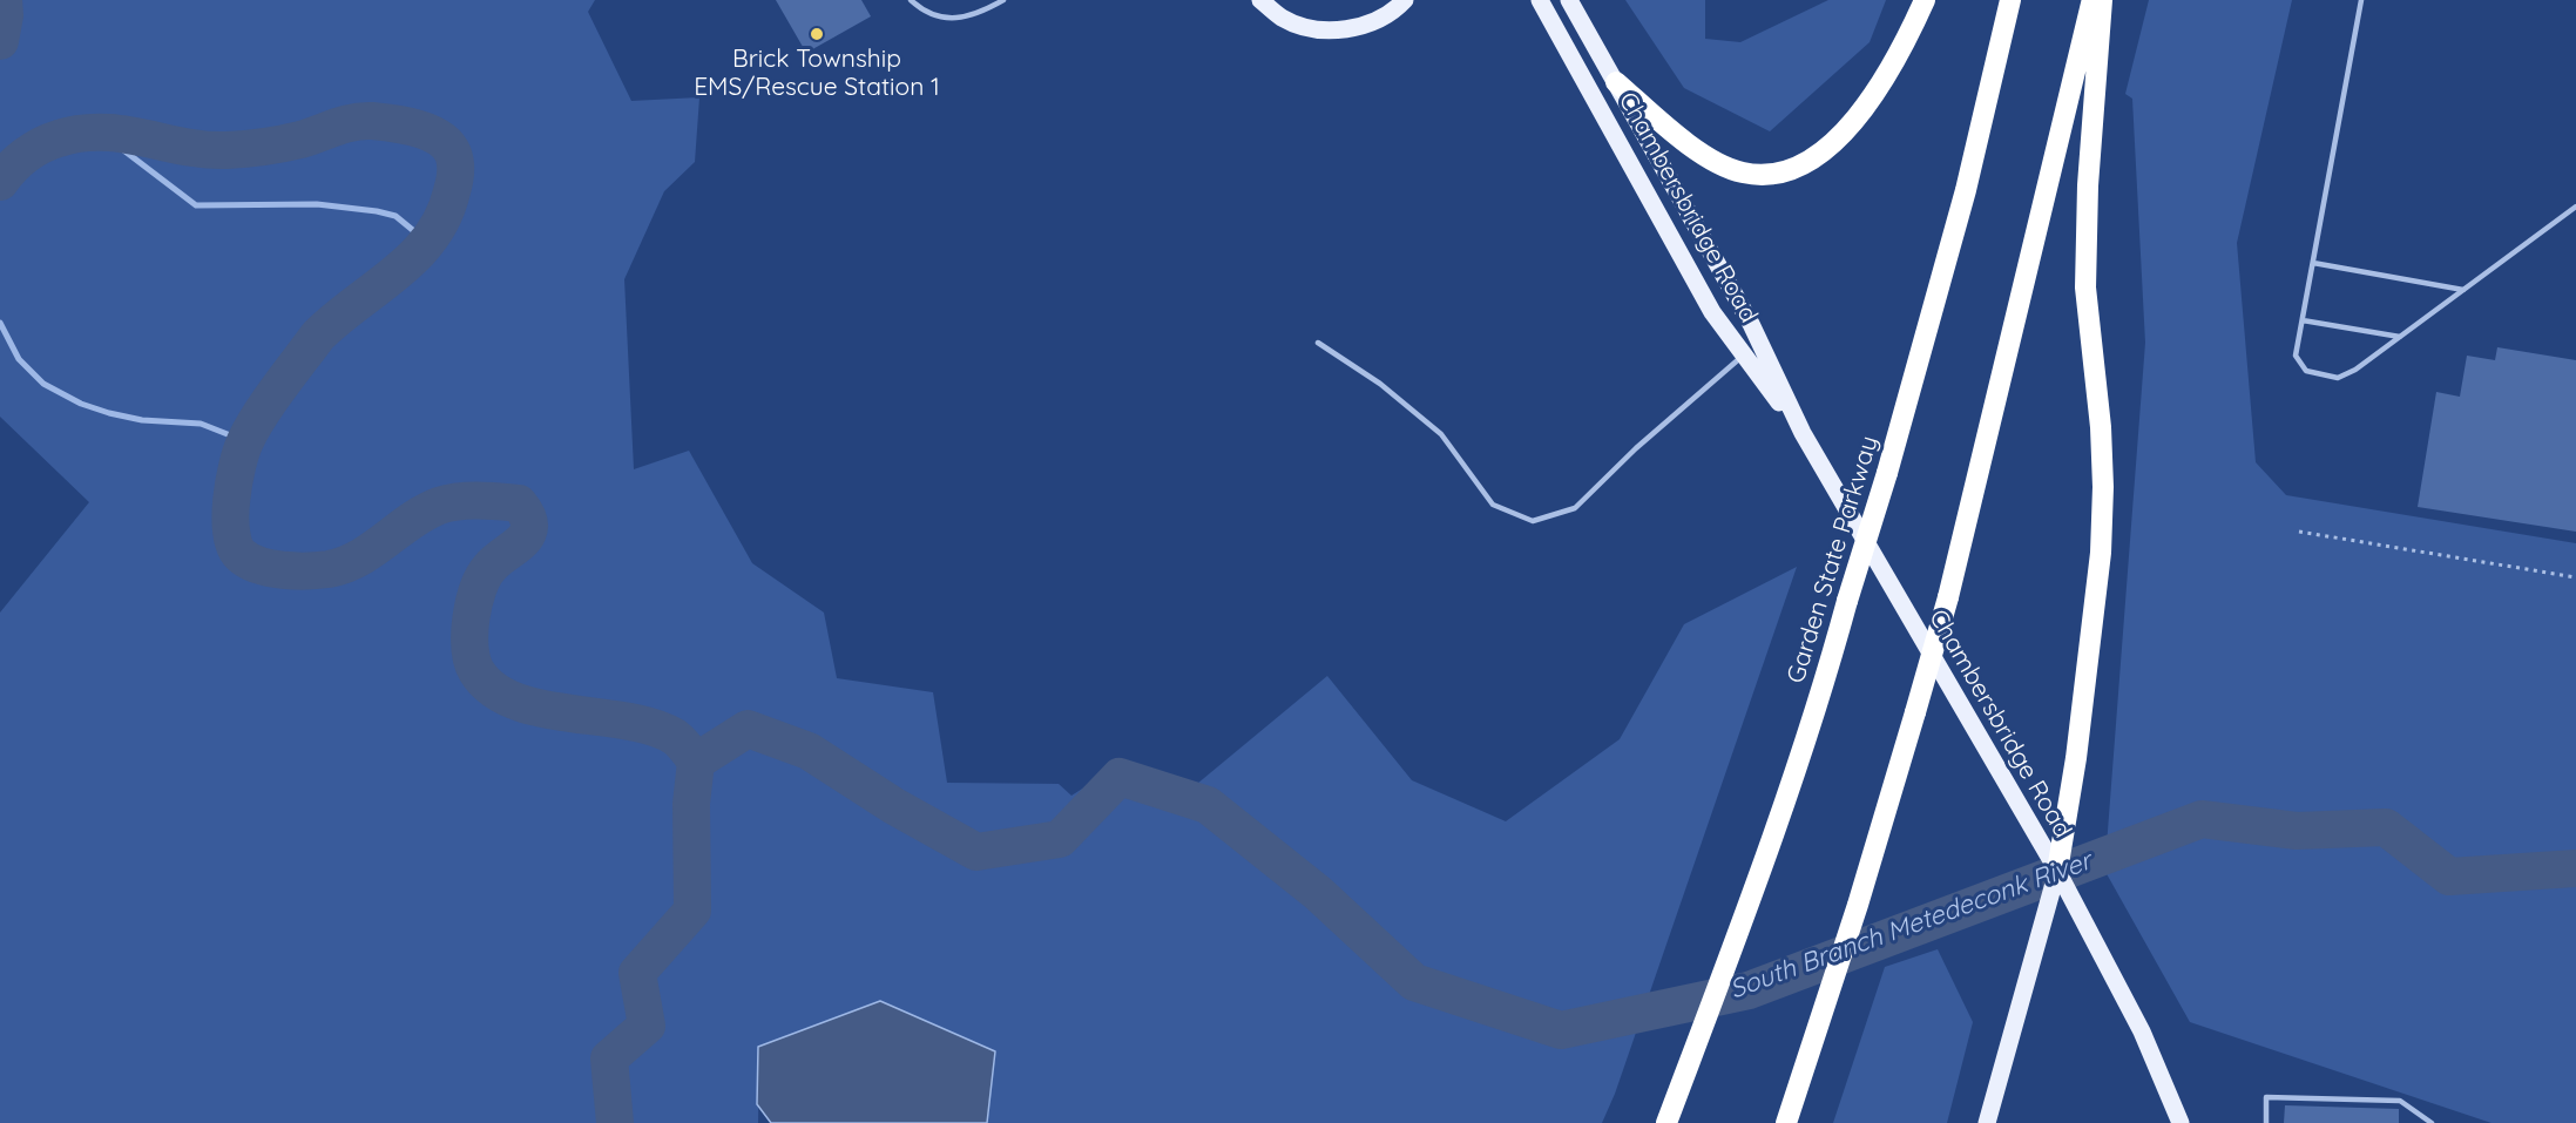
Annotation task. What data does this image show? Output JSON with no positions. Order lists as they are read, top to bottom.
{
  "streets": {
    "highway": ["Garden State Parkway"],
    "main road": ["Chambersbridge Road"]
  },
  "water": ["South Branch Metedeconk River"],
  "places": ["Brick Township EMS/Rescue Station 1"]
}
